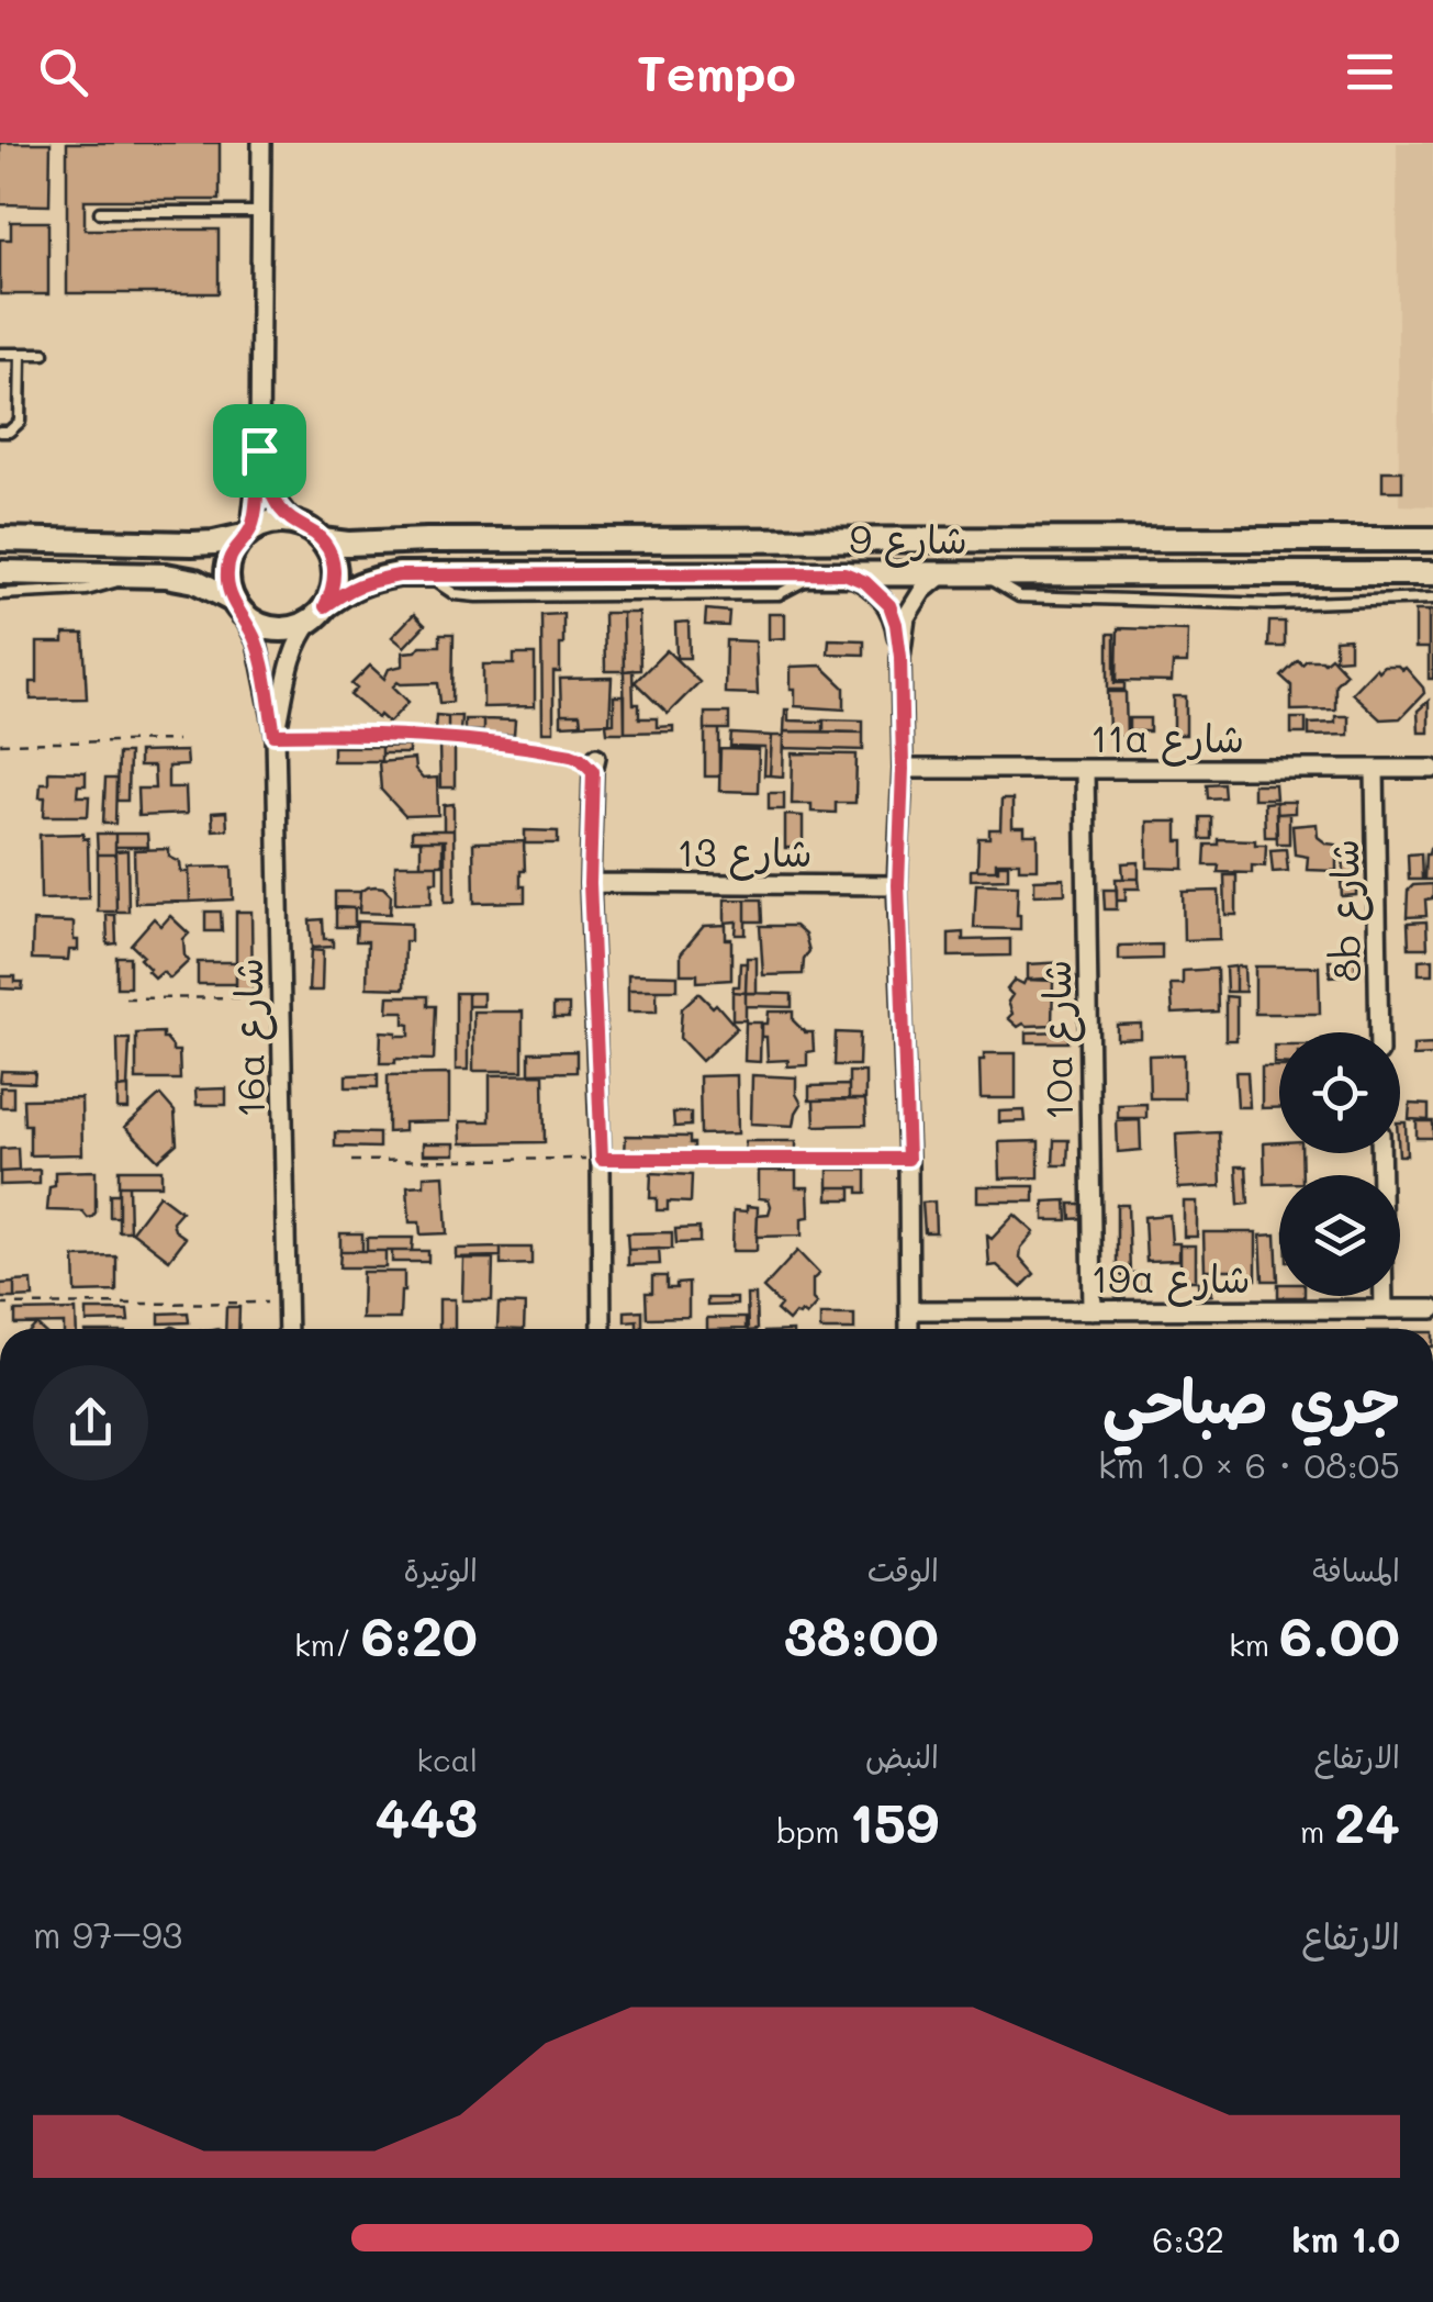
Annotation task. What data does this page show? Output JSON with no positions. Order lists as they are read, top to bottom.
{
  "streets": {
    "street": [
      "شارع 9",
      "11a شارع",
      "شارع 13",
      "8b شارع",
      "16a شارع",
      "10a شارع",
      "19a شارع"
    ]
  },
  "crossings": [
    ["شارع 9", "16a شارع"],
    ["11a شارع", "8b شارع"],
    ["11a شارع", "10a شارع"],
    ["10a شارع", "19a شارع"]
  ],
  "page": {
    "header": "Tempo",
    "heading": ["جري صباحي", "08:05 · 6 × 1.0 km"],
    "stats": [
      ["المسافة", "6.00 km"],
      ["الوقت", "38:00"],
      ["الوتيرة", "6:20 /km"],
      ["الارتفاع", "24 m"],
      ["النبض", "159 bpm"],
      ["kcal", "443"]
    ],
    "chart": ["الارتفاع", "93–97 m"],
    "list": [
      {
        "name": "1.0 km",
        "note": "6:32"
      }
    ]
  }
}
